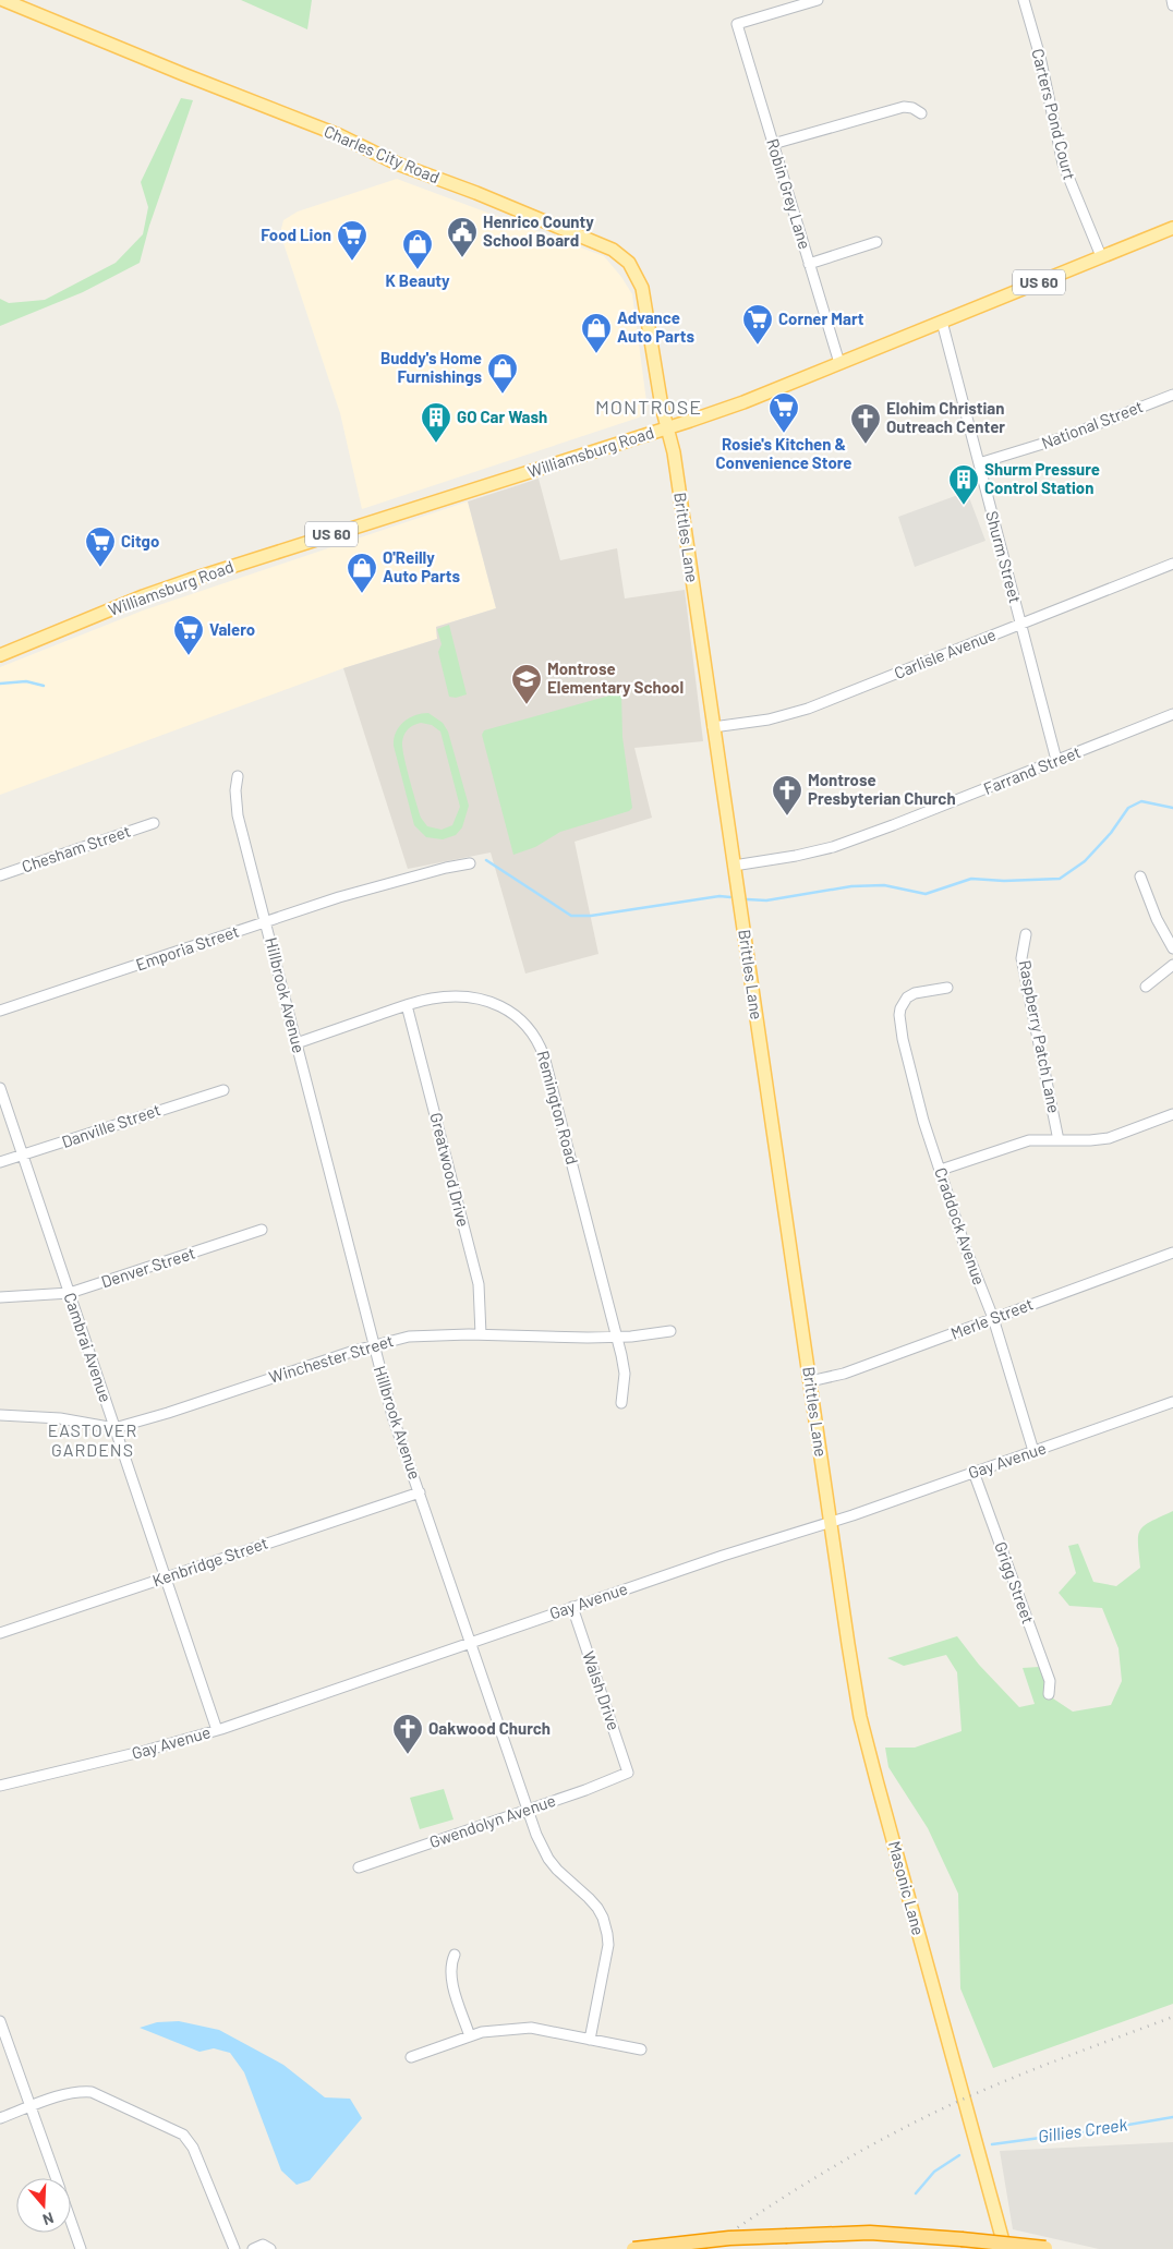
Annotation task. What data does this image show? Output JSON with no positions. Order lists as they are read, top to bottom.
{
  "streets": {
    "main road": [
      "Charles City Road",
      "US 60",
      "Williamsburg Road",
      "Brittles Lane",
      "Masonic Lane"
    ],
    "street": [
      "Carters Pond Court",
      "Robin Grey Lane",
      "National Street",
      "Shurm Street",
      "Carlisle Avenue",
      "Farrand Street",
      "Chesham Street",
      "Emporia Street",
      "Hillbrook Avenue",
      "Raspberry Patch Lane",
      "Remington Road",
      "Danville Street",
      "Greatwood Drive",
      "Craddock Avenue",
      "Denver Street",
      "Merle Street",
      "Cambrai Avenue",
      "Winchester Street",
      "Gay Avenue",
      "Kenbridge Street",
      "Grigg Street",
      "Walsh Drive",
      "Gwendolyn Avenue"
    ]
  },
  "crossings": [
    ["Carters Pond Court", "Williamsburg Road"],
    ["Charles City Road", "Williamsburg Road"],
    ["Charles City Road", "Brittles Lane"],
    ["Robin Grey Lane", "Williamsburg Road"],
    ["National Street", "Shurm Street"],
    ["Williamsburg Road", "Brittles Lane"],
    ["Williamsburg Road", "Shurm Street"],
    ["Brittles Lane", "Carlisle Avenue"],
    ["Brittles Lane", "Farrand Street"],
    ["Brittles Lane", "Merle Street"],
    ["Brittles Lane", "Gay Avenue"],
    ["Brittles Lane", "Masonic Lane"],
    ["Shurm Street", "Carlisle Avenue"],
    ["Shurm Street", "Farrand Street"],
    ["Emporia Street", "Hillbrook Avenue"],
    ["Hillbrook Avenue", "Remington Road"],
    ["Hillbrook Avenue", "Winchester Street"],
    ["Hillbrook Avenue", "Gay Avenue"],
    ["Hillbrook Avenue", "Kenbridge Street"],
    ["Hillbrook Avenue", "Gwendolyn Avenue"],
    ["Remington Road", "Greatwood Drive"],
    ["Remington Road", "Winchester Street"],
    ["Danville Street", "Cambrai Avenue"],
    ["Greatwood Drive", "Winchester Street"],
    ["Craddock Avenue", "Merle Street"],
    ["Craddock Avenue", "Gay Avenue"],
    ["Denver Street", "Cambrai Avenue"],
    ["Cambrai Avenue", "Winchester Street"],
    ["Cambrai Avenue", "Gay Avenue"],
    ["Cambrai Avenue", "Kenbridge Street"],
    ["Gay Avenue", "Grigg Street"],
    ["Gay Avenue", "Walsh Drive"],
    ["Gay Avenue", "Masonic Lane"],
    ["Walsh Drive", "Gwendolyn Avenue"]
  ],
  "districts": ["MONTROSE", "EASTOVER GARDENS"],
  "water": ["Gillies Creek"],
  "places": {
    "public building": ["Henrico County School Board"],
    "supermarket": [
      "Food Lion",
      "Corner Mart",
      "Rosie's Kitchen & Convenience Store",
      "Citgo",
      "Valero"
    ],
    "shop": [
      "K Beauty",
      "Advance Auto Parts",
      "Buddy's Home Furnishings",
      "O'Reilly Auto Parts"
    ],
    "building": ["GO Car Wash", "Shurm Pressure Control Station"],
    "church": ["Elohim Christian Outreach Center", "Montrose Presbyterian Church", "Oakwood Church"],
    "school or university": ["Montrose Elementary School"]
  },
  "north": "bottom"
}
